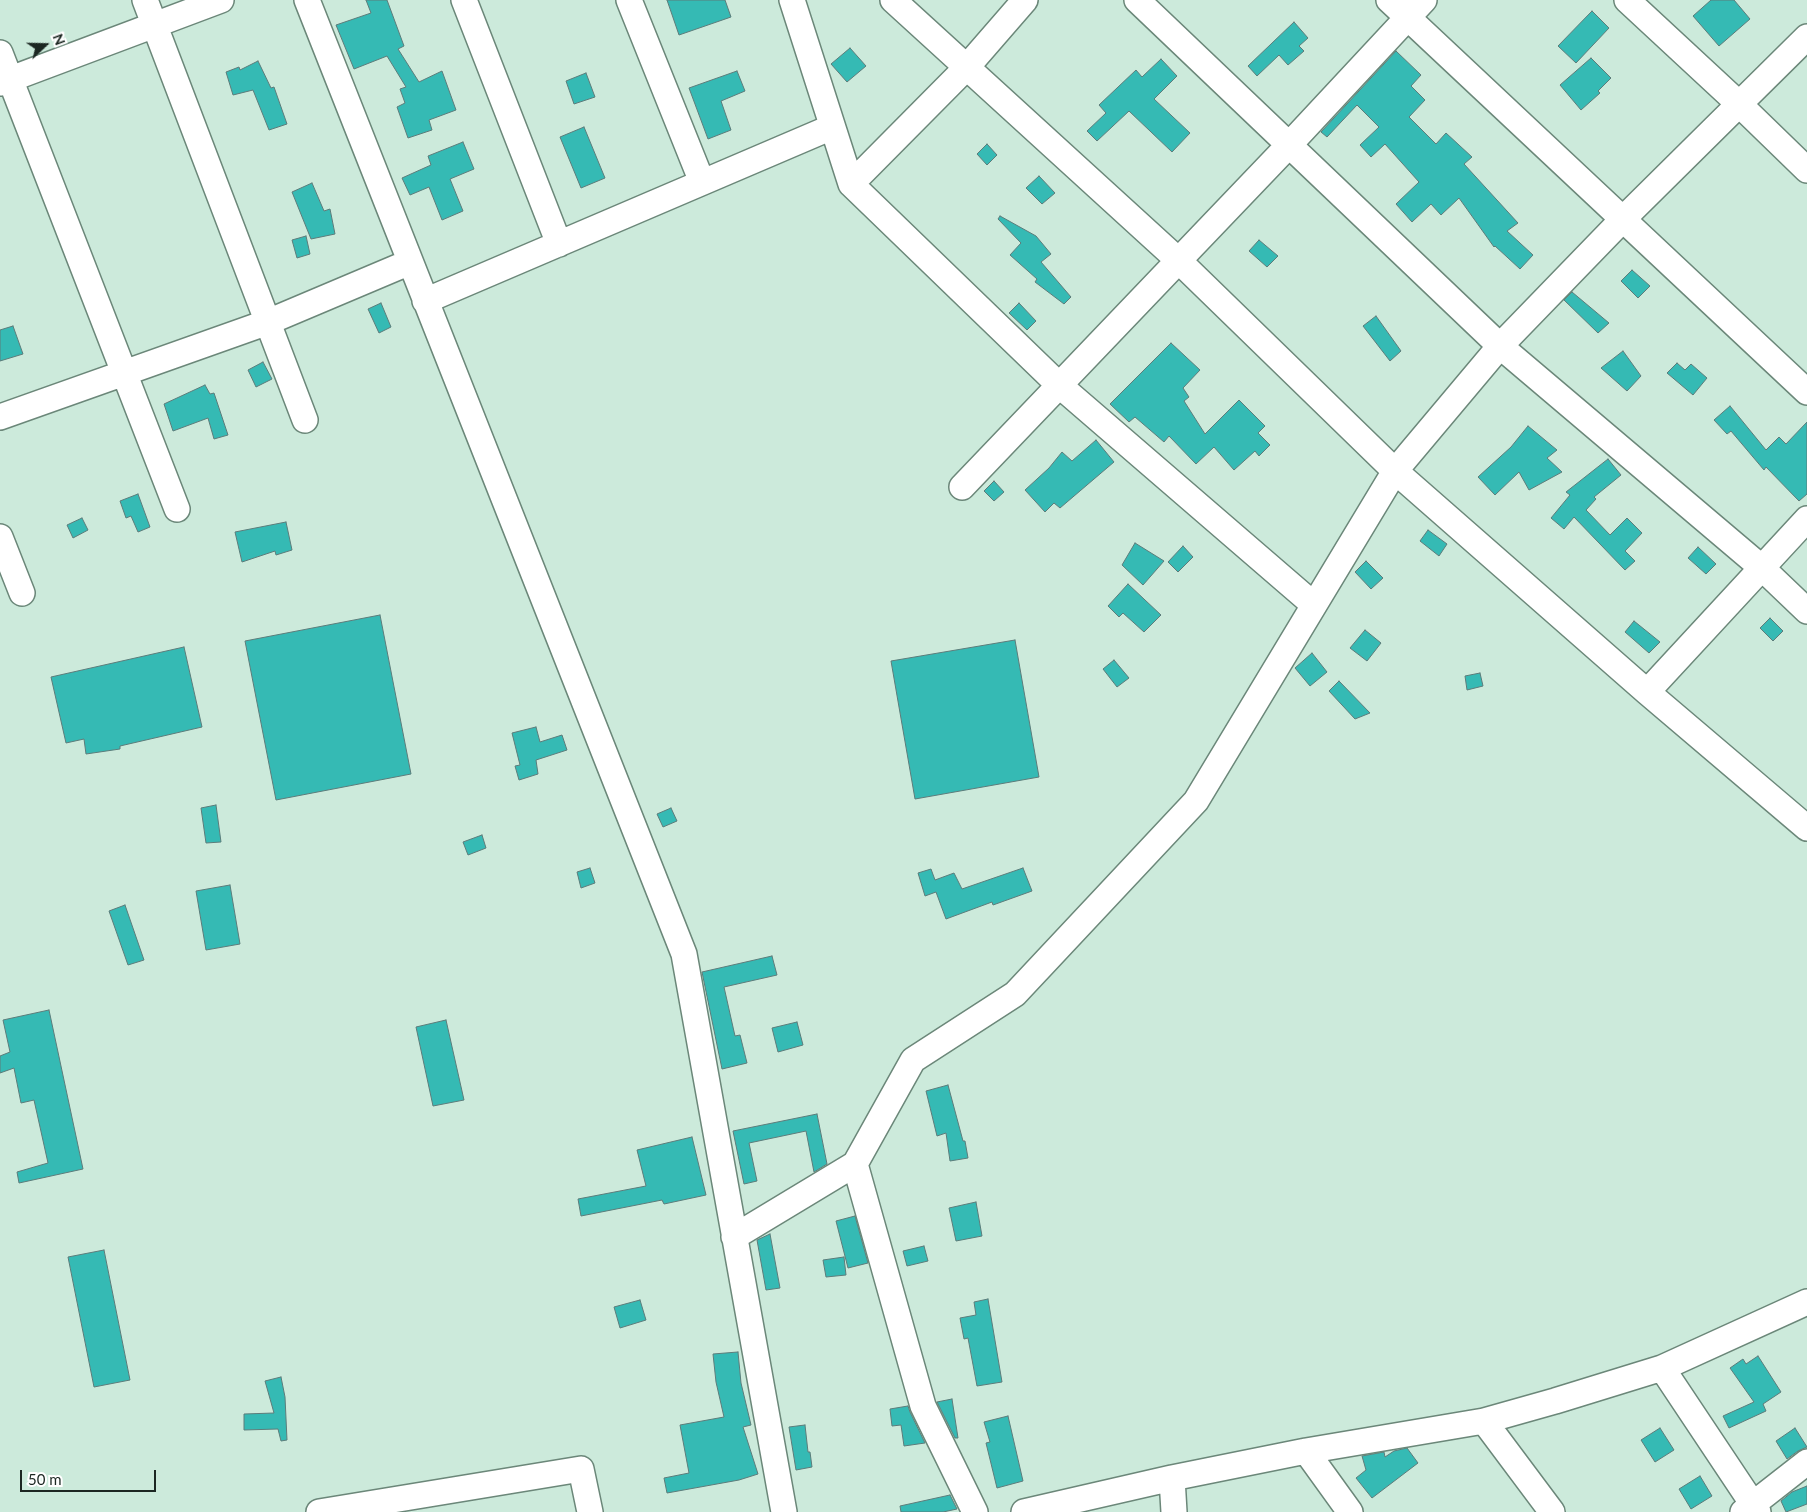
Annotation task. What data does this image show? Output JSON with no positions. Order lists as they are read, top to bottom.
{
  "scale_bar": "50 m",
  "north": "right"
}
